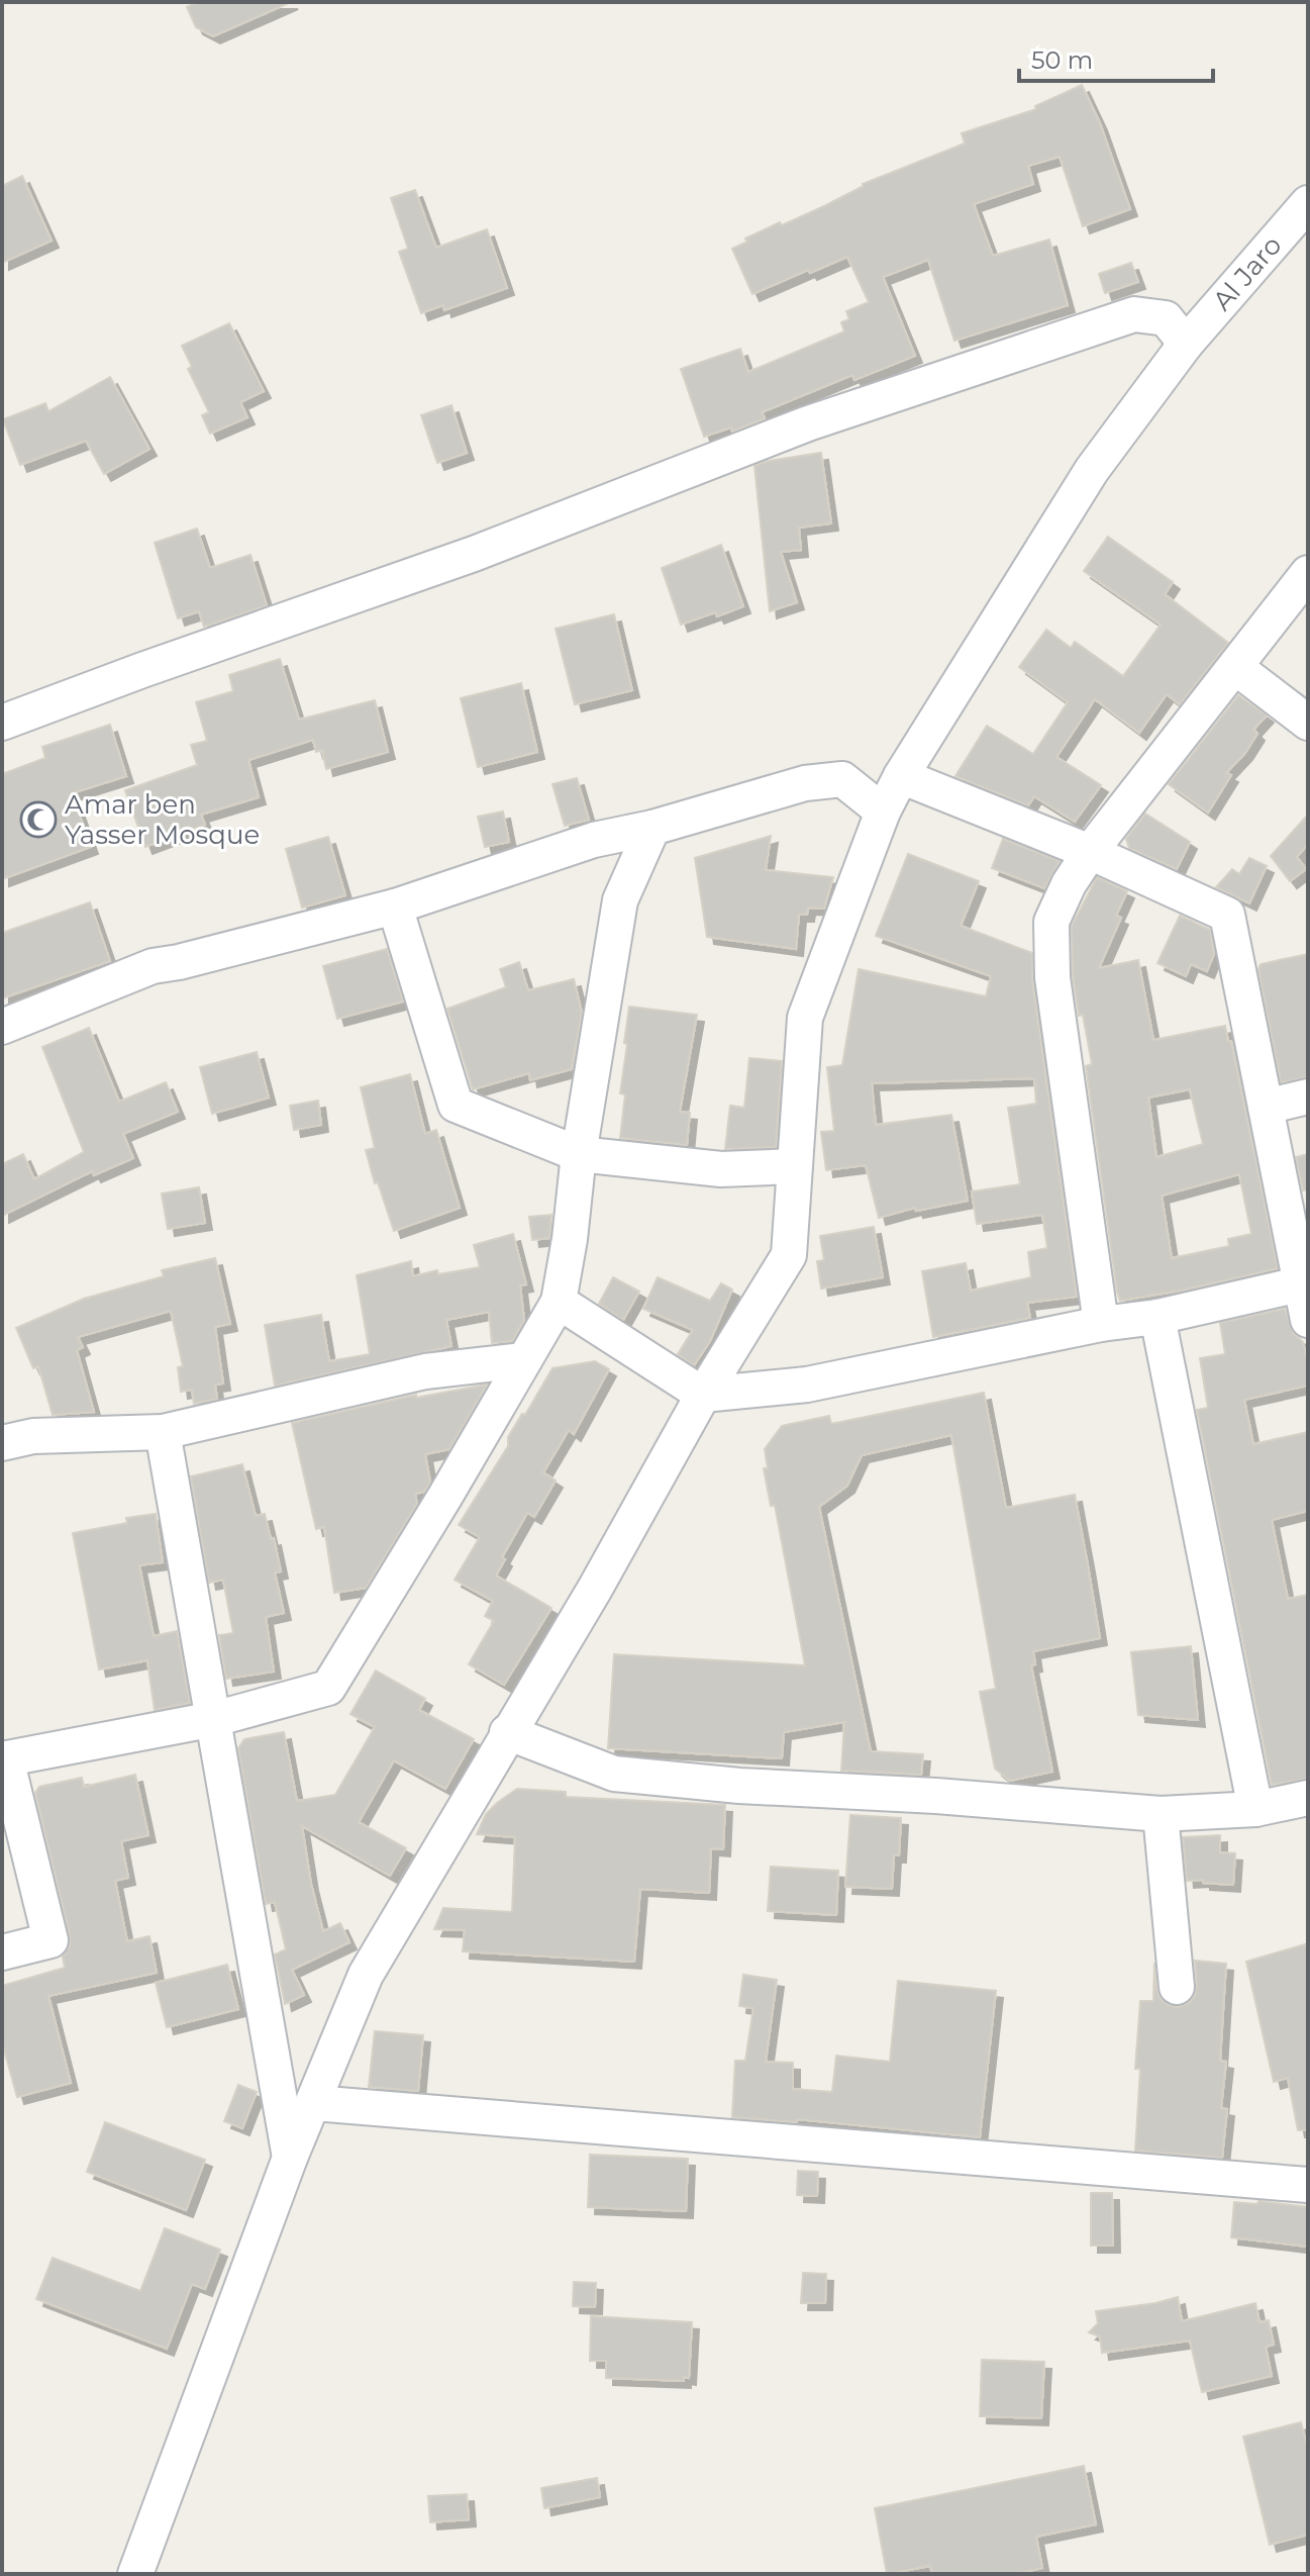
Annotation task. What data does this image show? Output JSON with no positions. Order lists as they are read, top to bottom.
{
  "streets": {
    "street": ["Al Jaro"]
  },
  "places": {
    "mosque": ["Amar ben Yasser Mosque"]
  },
  "scale_bar": "50 m"
}
